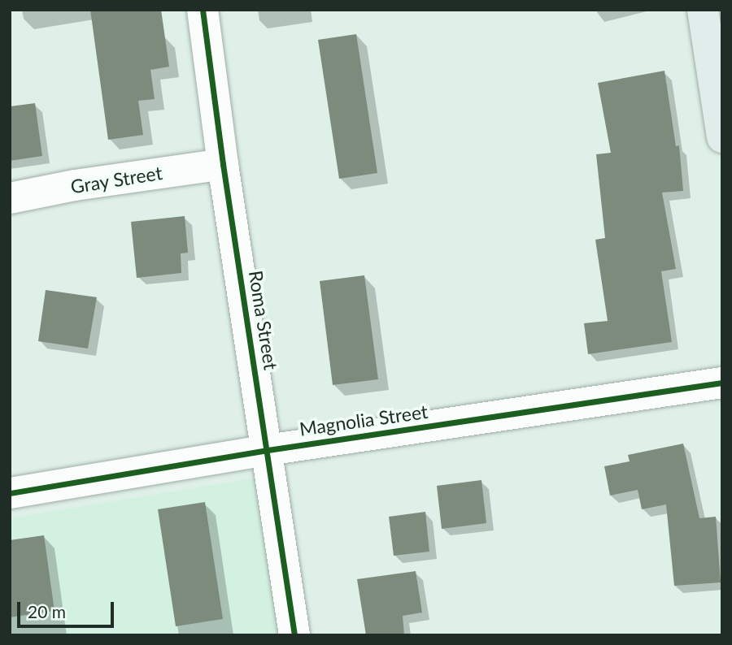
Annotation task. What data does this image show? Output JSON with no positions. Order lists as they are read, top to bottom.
{
  "streets": {
    "street": ["Gray Street", "Roma Street", "Magnolia Street"]
  },
  "crossings": [
    ["Gray Street", "Roma Street"],
    ["Roma Street", "Magnolia Street"]
  ],
  "scale_bar": "20 m"
}
